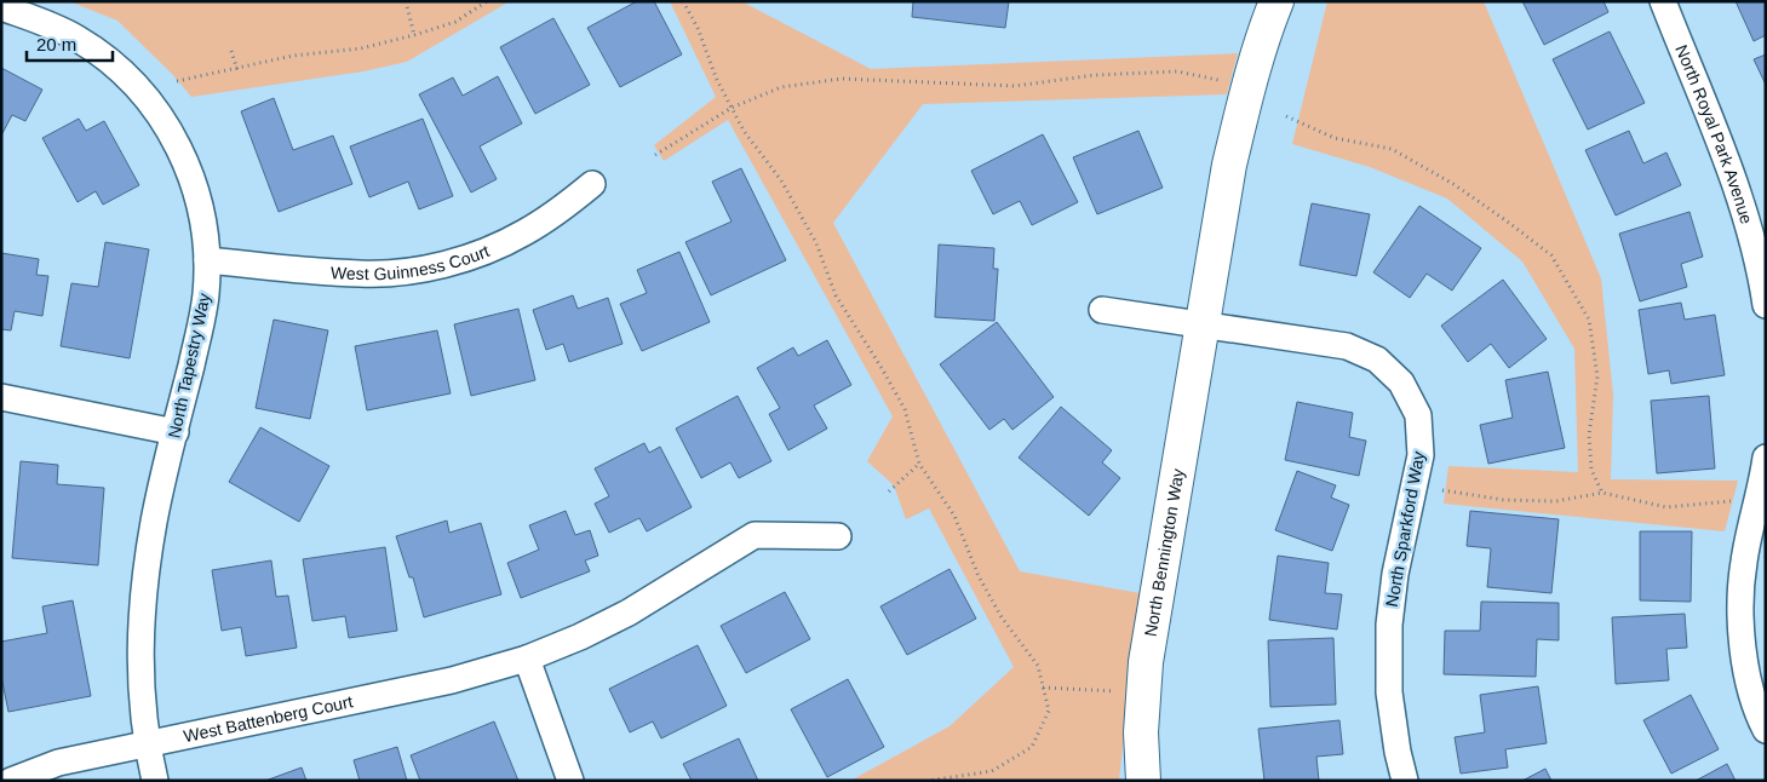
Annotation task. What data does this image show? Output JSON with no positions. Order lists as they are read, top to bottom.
{
  "streets": {
    "street": [
      "North Royal Park Avenue",
      "West Guinness Court",
      "North Tapestry Way",
      "North Sparkford Way",
      "North Bennington Way",
      "West Battenberg Court"
    ]
  },
  "crossings": [
    ["West Guinness Court", "North Tapestry Way"],
    ["North Tapestry Way", "West Battenberg Court"],
    ["North Sparkford Way", "North Bennington Way"]
  ],
  "scale_bar": "20 m"
}
